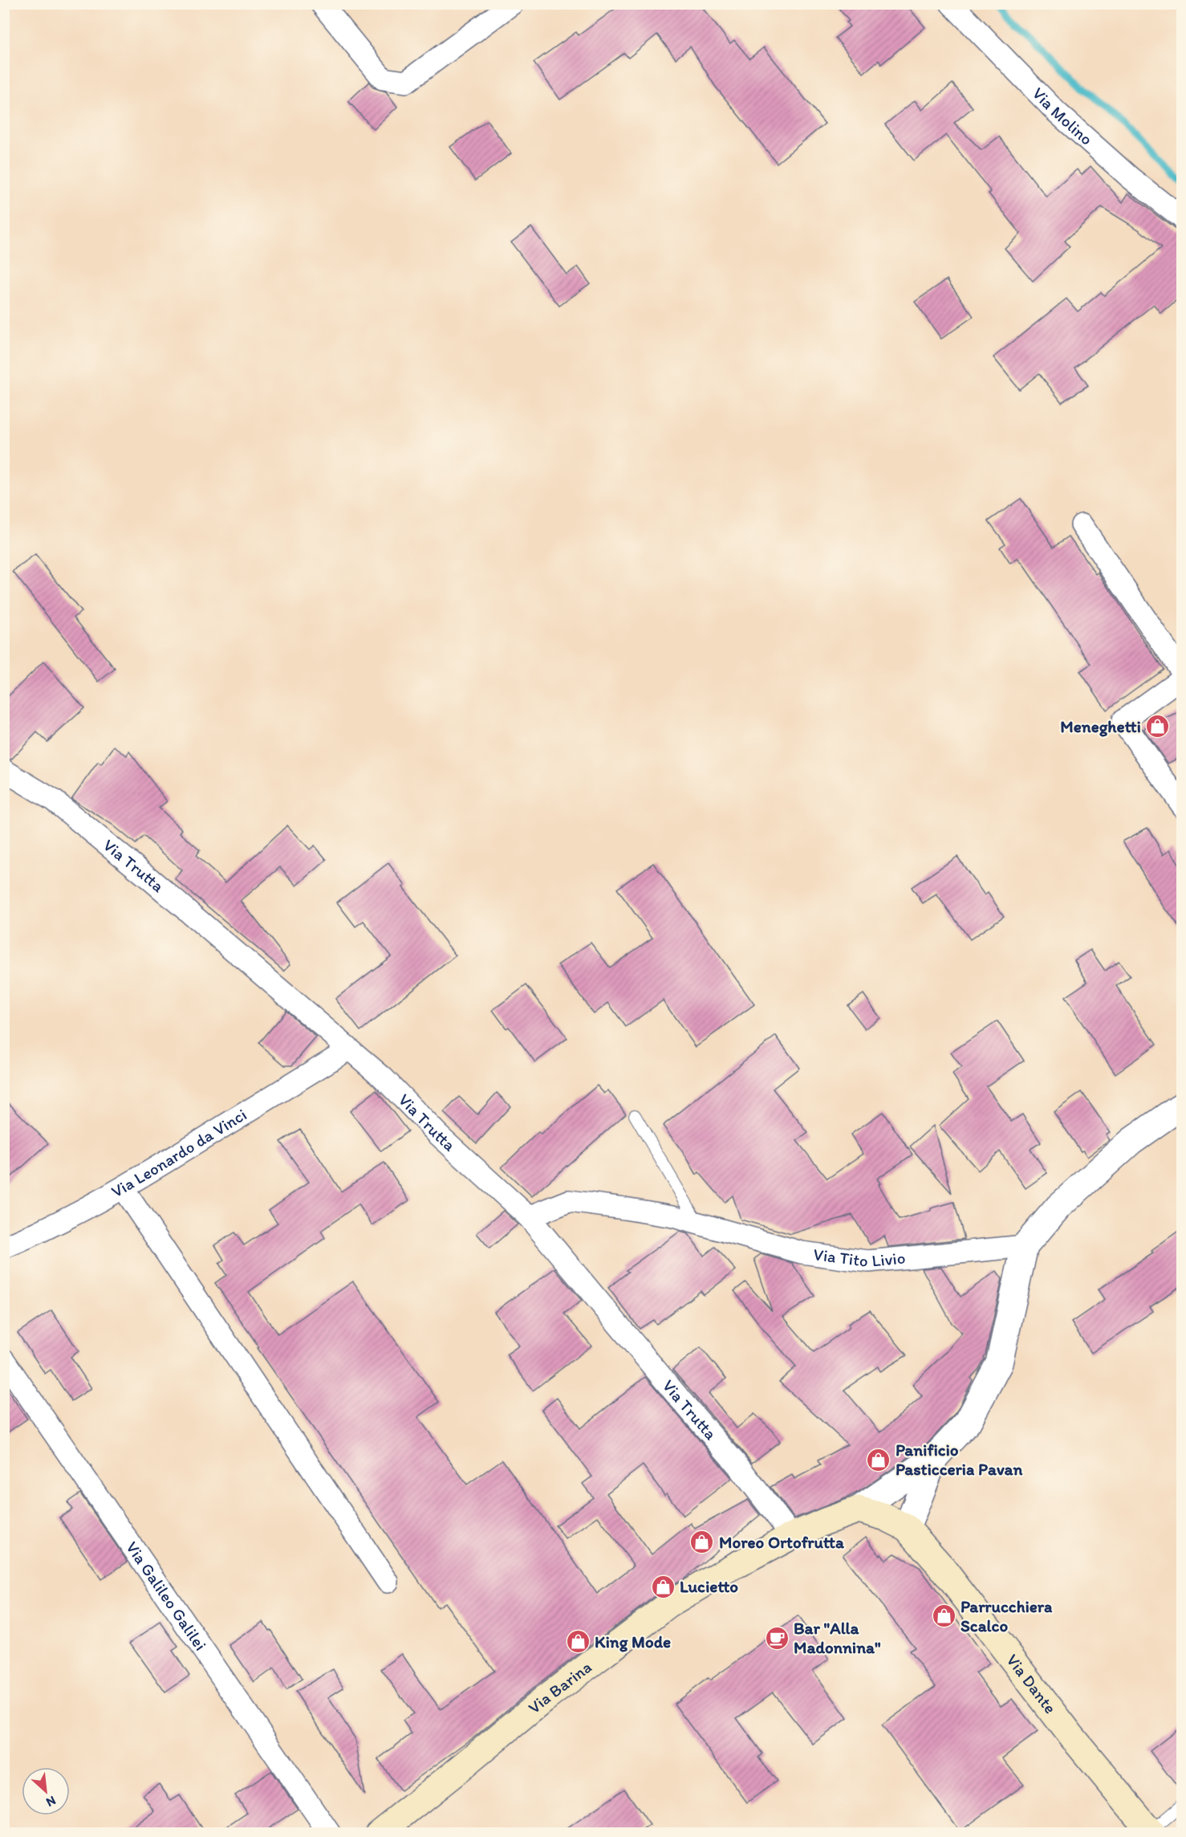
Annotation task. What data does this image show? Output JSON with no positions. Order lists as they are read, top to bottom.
{
  "streets": {
    "main road": ["Via Dante", "Via Barina"],
    "street": [
      "Via Molino",
      "Via Trutta",
      "Via Leonardo da Vinci",
      "Via Tito Livio",
      "Via Galileo Galilei"
    ]
  },
  "crossings": [
    ["Via Trutta", "Via Leonardo da Vinci"],
    ["Via Trutta", "Via Tito Livio"],
    ["Via Trutta", "Via Barina"],
    ["Via Dante", "Via Barina"]
  ],
  "places": {
    "shop": [
      "Meneghetti",
      "Panificio Pasticceria Pavan",
      "Moreo Ortofrutta",
      "Lucietto",
      "Parrucchiera Scalco",
      "King Mode"
    ],
    "cafe": ["Bar \"Alla Madonnina\""]
  },
  "north": "bottom right"
}
